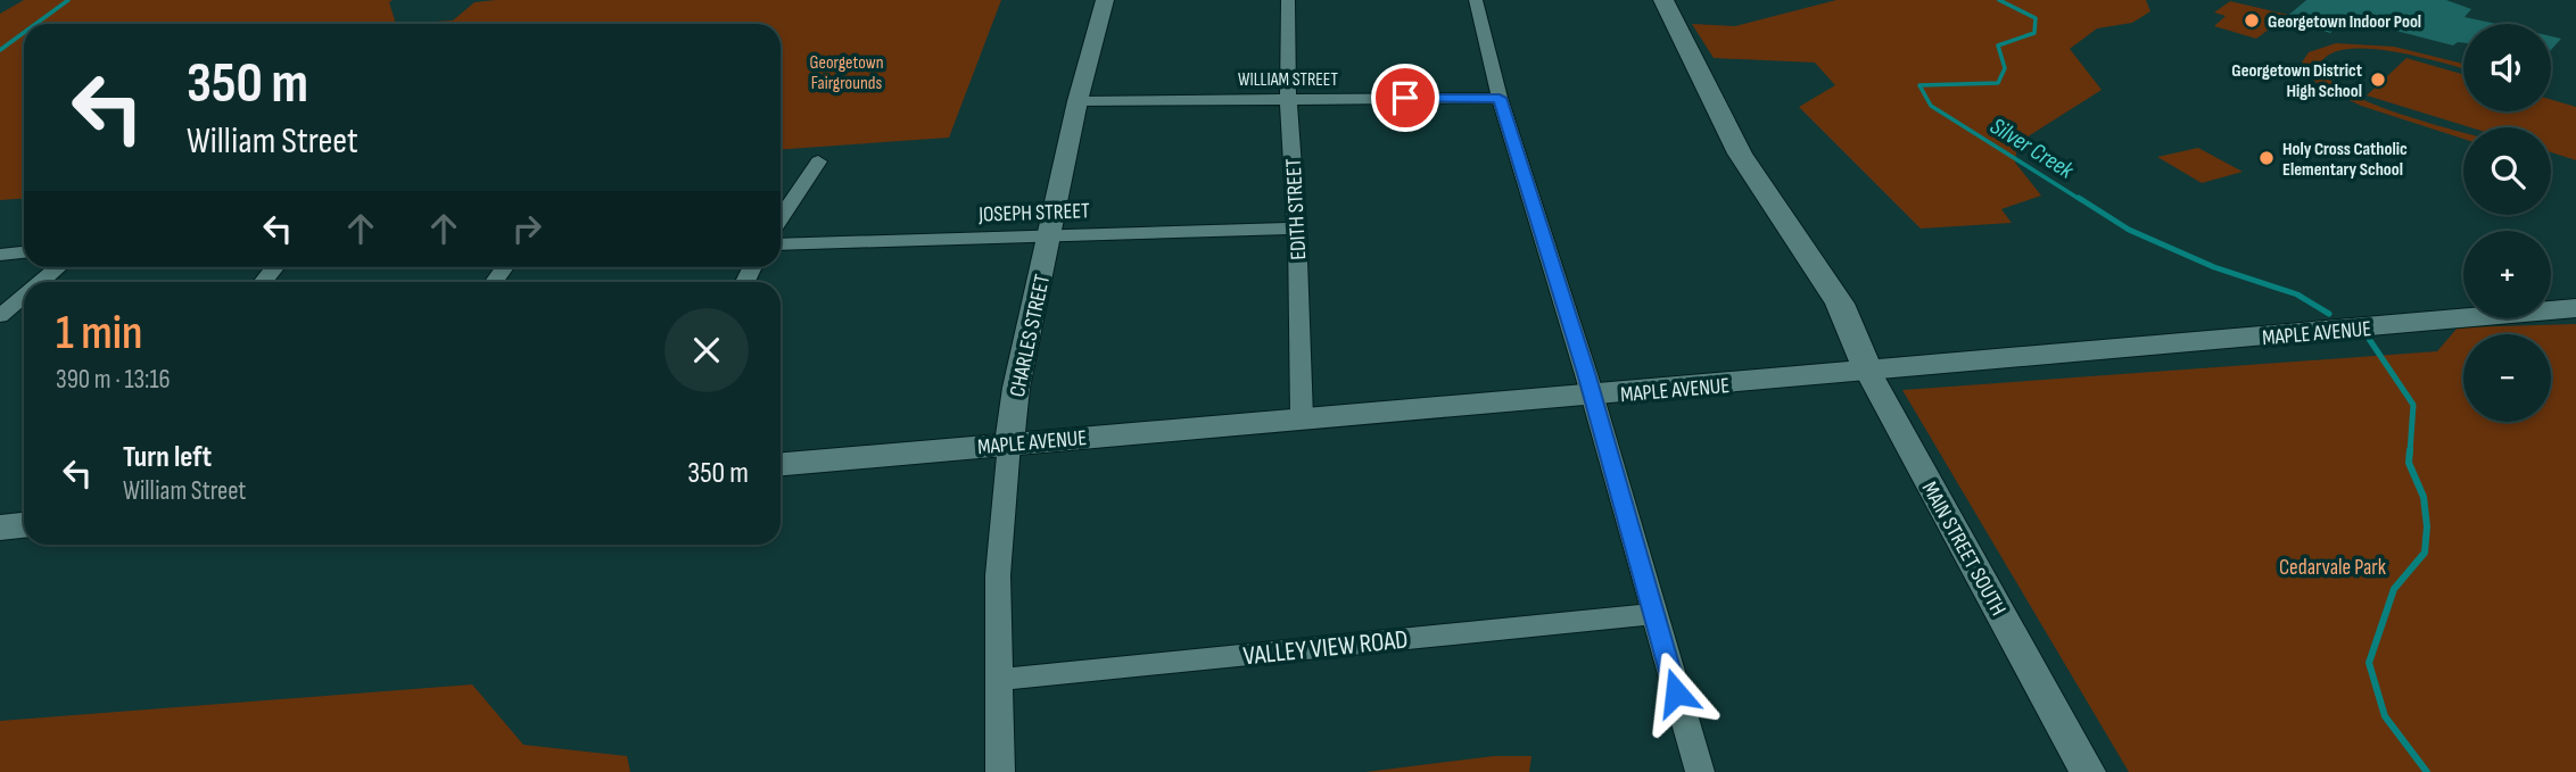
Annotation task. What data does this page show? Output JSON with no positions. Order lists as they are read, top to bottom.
{
  "streets": {
    "main road": ["MAPLE AVENUE", "MAIN STREET SOUTH"],
    "street": [
      "WILLIAM STREET",
      "EDITH STREET",
      "JOSEPH STREET",
      "CHARLES STREET",
      "VALLEY VIEW ROAD"
    ]
  },
  "crossings": [
    ["WILLIAM STREET", "EDITH STREET"],
    ["WILLIAM STREET", "CHARLES STREET"],
    ["EDITH STREET", "JOSEPH STREET"],
    ["EDITH STREET", "MAPLE AVENUE"],
    ["JOSEPH STREET", "CHARLES STREET"],
    ["MAPLE AVENUE", "CHARLES STREET"],
    ["MAPLE AVENUE", "MAIN STREET SOUTH"],
    ["CHARLES STREET", "VALLEY VIEW ROAD"]
  ],
  "water": ["Silver Creek"],
  "parks": ["Georgetown Fairgrounds", "Cedarvale Park"],
  "places": ["Georgetown Indoor Pool", "Georgetown District High School", "Holy Cross Catholic Elementary School"],
  "page": {
    "map_buttons": ["+", "−"],
    "turn": ["350 m", "William Street"],
    "heading": ["1 min", "390 m · 13:16"],
    "list": [
      {
        "name": "Turn left",
        "note": "William Street",
        "value": "350 m"
      }
    ]
  }
}
